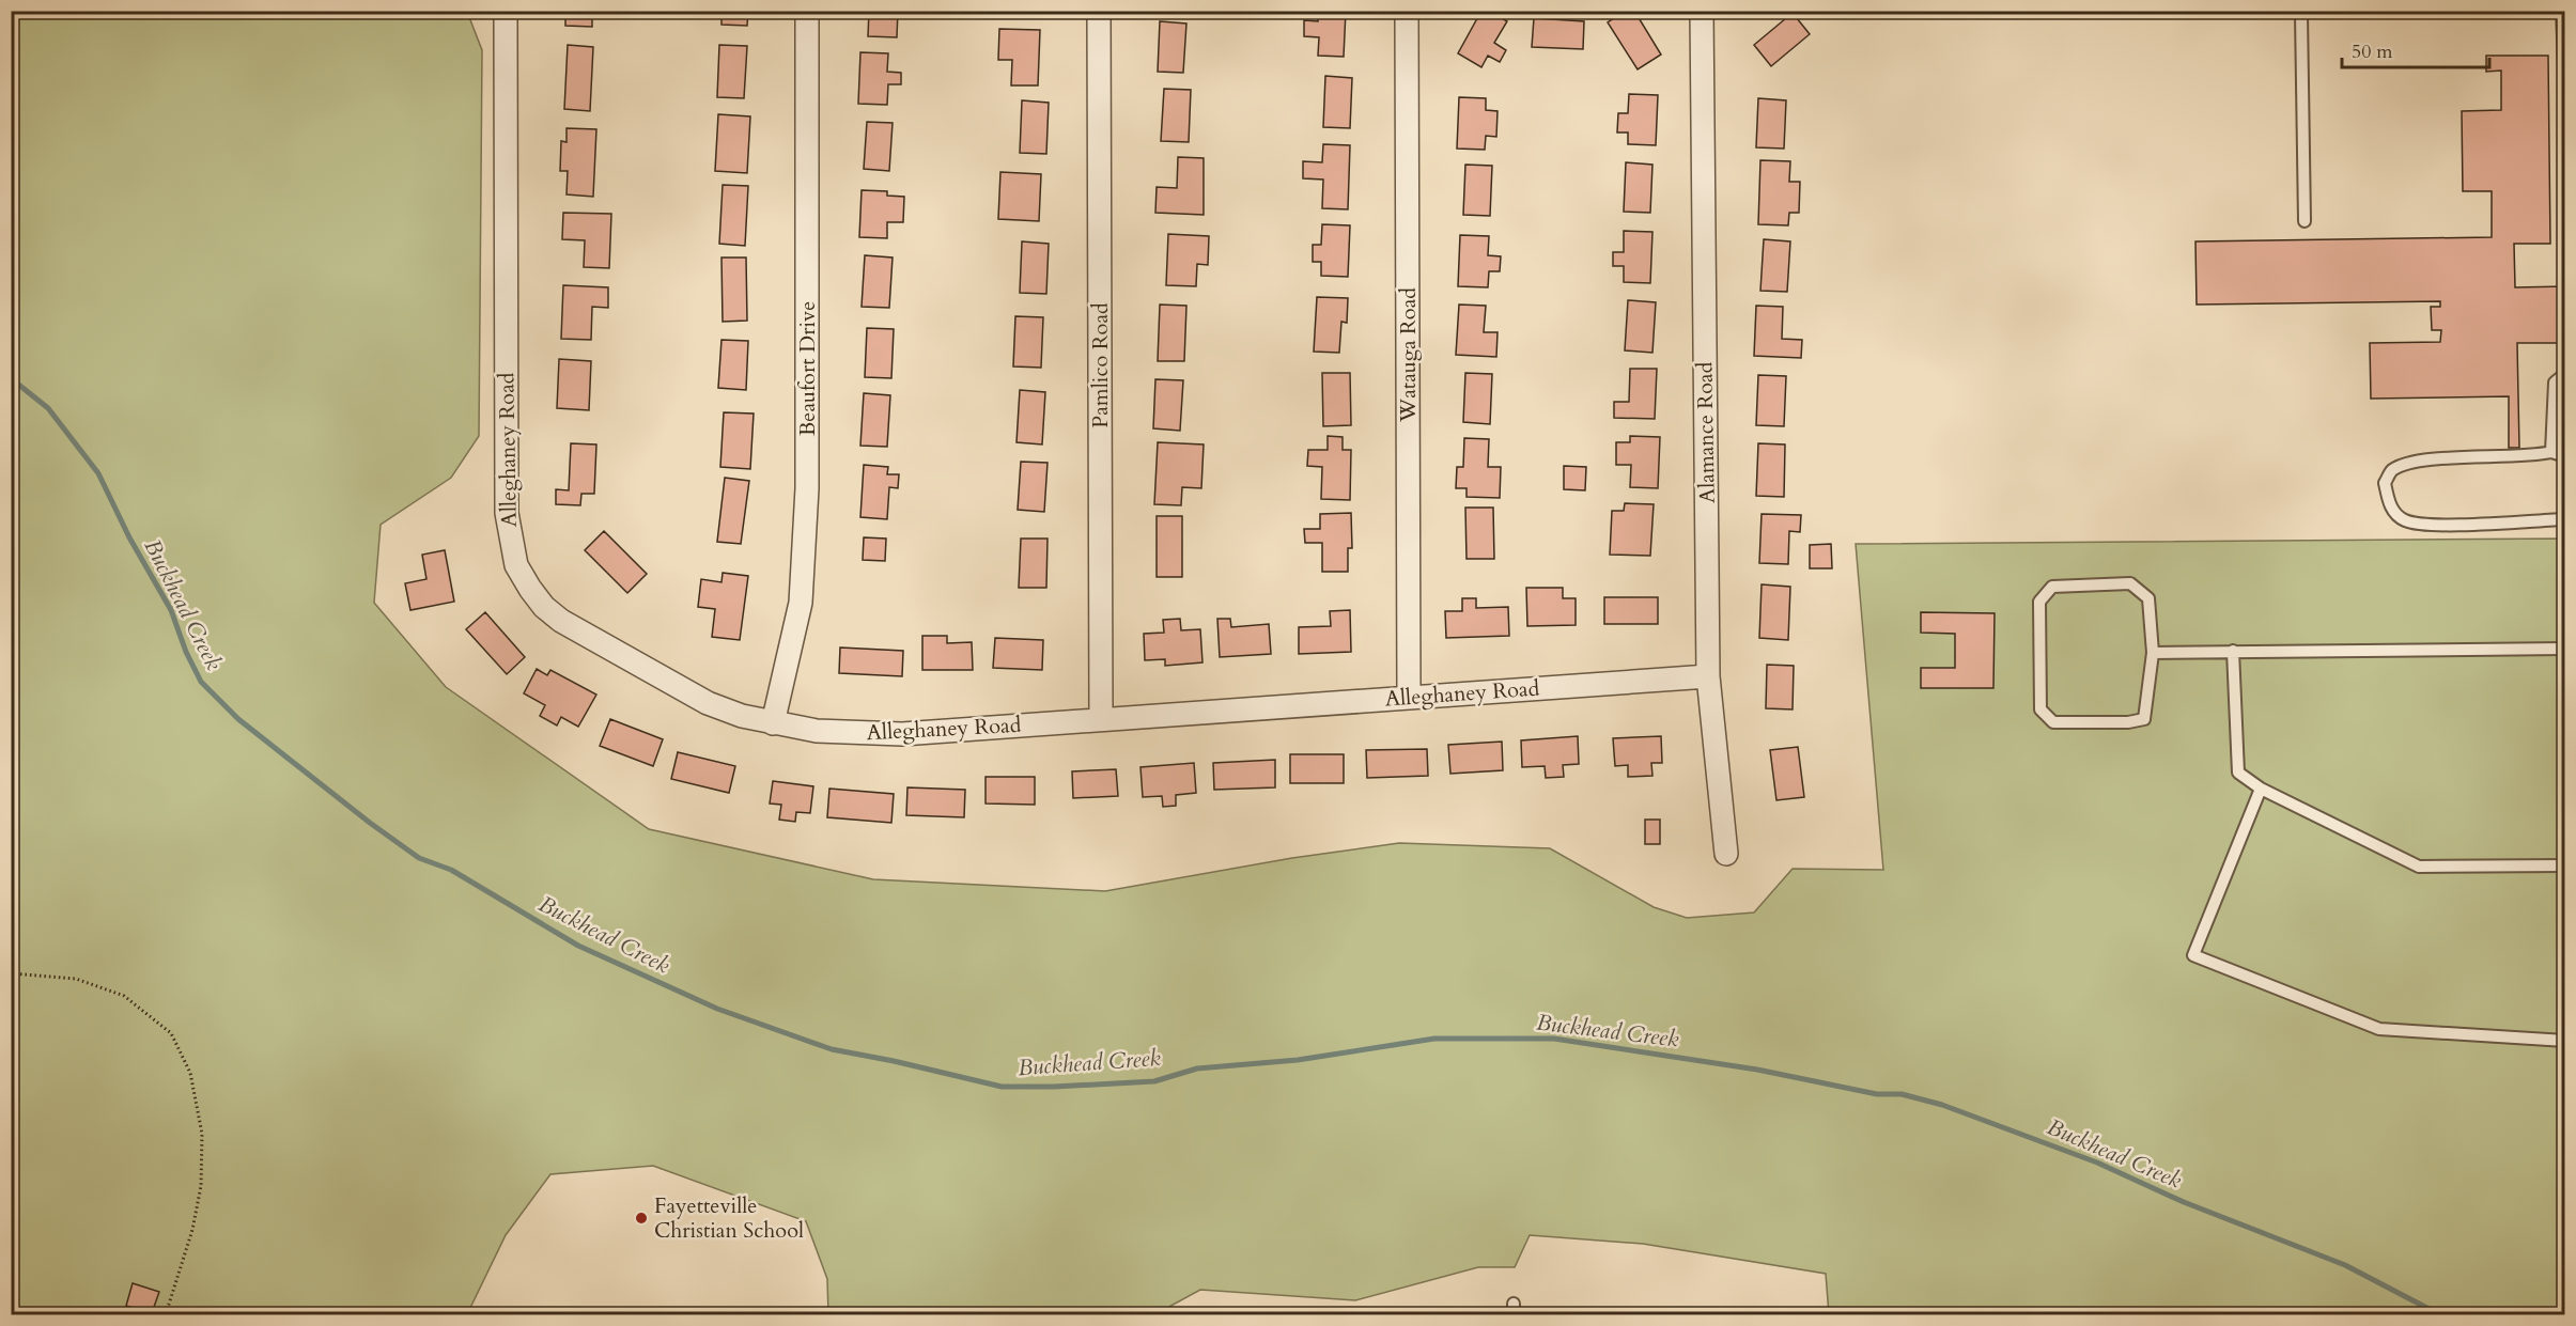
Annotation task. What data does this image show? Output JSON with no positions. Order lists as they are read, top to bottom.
{
  "streets": {
    "street": [
      "Watauga Road",
      "Pamlico Road",
      "Beaufort Drive",
      "Alamance Road",
      "Alleghaney Road"
    ]
  },
  "crossings": [
    ["Watauga Road", "Alleghaney Road"],
    ["Pamlico Road", "Alleghaney Road"],
    ["Beaufort Drive", "Alleghaney Road"],
    ["Alamance Road", "Alleghaney Road"]
  ],
  "water": ["Buckhead Creek"],
  "places": ["Fayetteville Christian School"],
  "scale_bar": "50 m"
}
